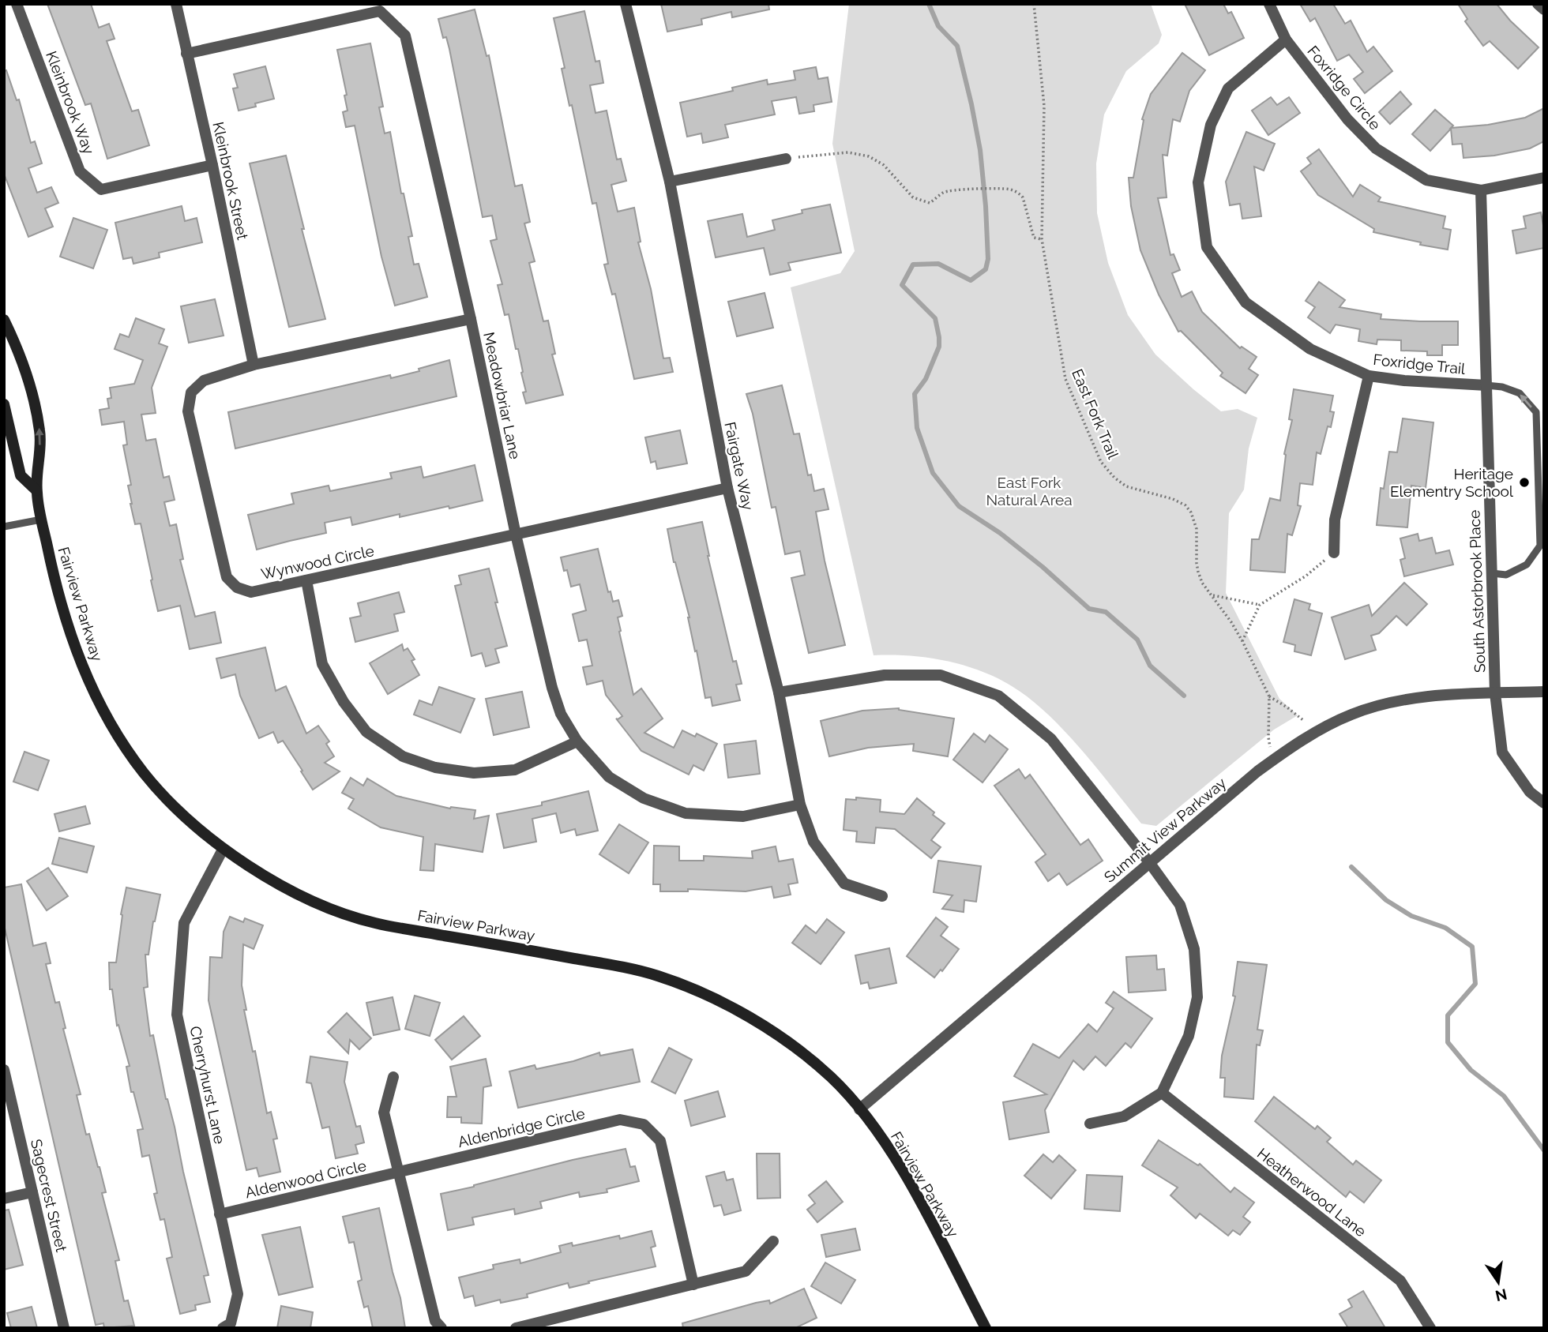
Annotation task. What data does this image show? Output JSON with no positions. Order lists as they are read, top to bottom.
{
  "streets": {
    "main road": ["Fairview Parkway"],
    "street": [
      "Foxridge Circle",
      "Kleinbrook Way",
      "Kleinbrook Street",
      "Foxridge Trail",
      "Meadowbriar Lane",
      "Fairgate Way",
      "Wynwood Circle",
      "South Astorbrook Place",
      "Summit View Parkway",
      "Cherryhurst Lane",
      "Aldenbridge Circle",
      "Aldenwood Circle",
      "Heatherwood Lane",
      "Sagecrest Street"
    ],
    "path": ["East Fork Trail"]
  },
  "crossings": [
    ["Foxridge Circle", "Foxridge Trail"],
    ["Foxridge Circle", "South Astorbrook Place"],
    ["Kleinbrook Way", "Kleinbrook Street"],
    ["Kleinbrook Street", "Meadowbriar Lane"],
    ["Kleinbrook Street", "Wynwood Circle"],
    ["Foxridge Trail", "South Astorbrook Place"],
    ["Meadowbriar Lane", "Fairgate Way"],
    ["Meadowbriar Lane", "Wynwood Circle"],
    ["East Fork Trail", "Summit View Parkway"],
    ["Fairgate Way", "Wynwood Circle"],
    ["South Astorbrook Place", "Summit View Parkway"],
    ["Fairview Parkway", "Summit View Parkway"],
    ["Fairview Parkway", "Cherryhurst Lane"],
    ["Cherryhurst Lane", "Aldenwood Circle"],
    ["Aldenbridge Circle", "Aldenwood Circle"]
  ],
  "parks": ["East Fork Natural Area"],
  "places": ["Heritage Elementry School"],
  "north": "bottom"
}
